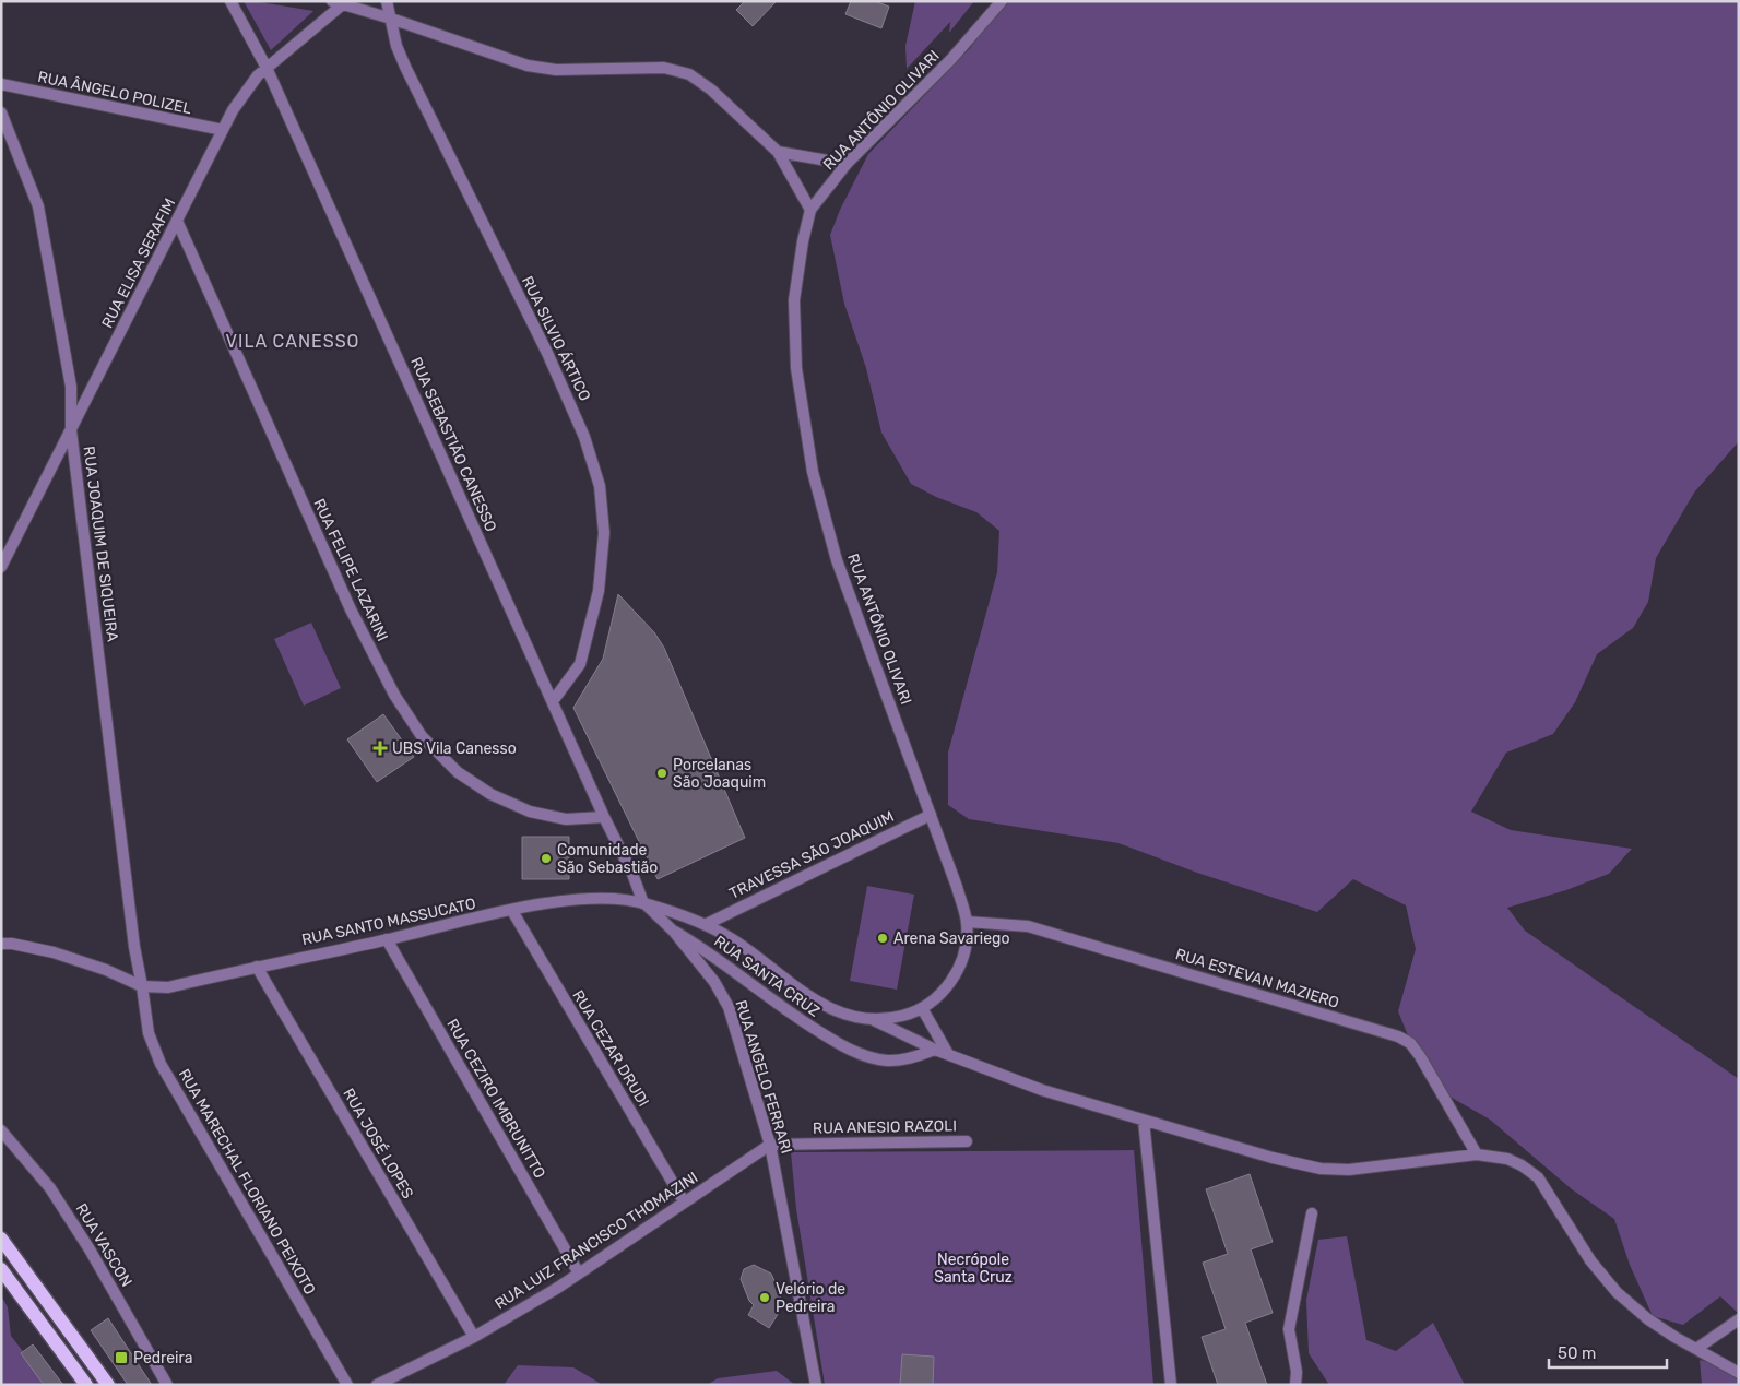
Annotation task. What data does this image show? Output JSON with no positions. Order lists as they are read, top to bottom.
{
  "streets": {
    "street": [
      "RUA ÂNGELO POLIZEL",
      "RUA ANTÔNIO OLIVARI",
      "RUA ELISA SERAFIM",
      "RUA SILVIO ÁRTICO",
      "RUA SEBASTIÃO CANESSO",
      "RUA JOAQUIM DE SIQUEIRA",
      "RUA FELIPE LAZARINI",
      "TRAVESSA SÃO JOAQUIM",
      "RUA SANTO MASSUCATO",
      "RUA SANTA CRUZ",
      "RUA ESTEVAN MAZIERO",
      "RUA CEZAR DRUDI",
      "RUA ANGELO FERRARI",
      "RUA CEZIRO IMBRUNITTO",
      "RUA ANESIO RAZOLI",
      "RUA JOSÉ LOPES",
      "RUA MARECHAL FLORIANO PEIXOTO",
      "RUA LUIZ FRANCISCO THOMAZINI",
      "RUA VASCON"
    ]
  },
  "crossings": [
    ["RUA ÂNGELO POLIZEL", "RUA ELISA SERAFIM"],
    ["RUA ANTÔNIO OLIVARI", "RUA SEBASTIÃO CANESSO"],
    ["RUA ANTÔNIO OLIVARI", "TRAVESSA SÃO JOAQUIM"],
    ["RUA ANTÔNIO OLIVARI", "RUA SANTO MASSUCATO"],
    ["RUA ANTÔNIO OLIVARI", "RUA ESTEVAN MAZIERO"],
    ["RUA ANTÔNIO OLIVARI", "RUA ANGELO FERRARI"],
    ["RUA ELISA SERAFIM", "RUA SEBASTIÃO CANESSO"],
    ["RUA ELISA SERAFIM", "RUA JOAQUIM DE SIQUEIRA"],
    ["RUA ELISA SERAFIM", "RUA FELIPE LAZARINI"],
    ["RUA SILVIO ÁRTICO", "RUA SEBASTIÃO CANESSO"],
    ["RUA SEBASTIÃO CANESSO", "RUA FELIPE LAZARINI"],
    ["RUA SEBASTIÃO CANESSO", "RUA SANTO MASSUCATO"],
    ["RUA SEBASTIÃO CANESSO", "RUA ANGELO FERRARI"],
    ["RUA JOAQUIM DE SIQUEIRA", "RUA SANTO MASSUCATO"],
    ["RUA JOAQUIM DE SIQUEIRA", "RUA MARECHAL FLORIANO PEIXOTO"],
    ["RUA SANTO MASSUCATO", "RUA CEZAR DRUDI"],
    ["RUA SANTO MASSUCATO", "RUA ANGELO FERRARI"],
    ["RUA SANTO MASSUCATO", "RUA CEZIRO IMBRUNITTO"],
    ["RUA SANTO MASSUCATO", "RUA JOSÉ LOPES"],
    ["RUA SANTO MASSUCATO", "RUA MARECHAL FLORIANO PEIXOTO"],
    ["RUA SANTA CRUZ", "RUA ANGELO FERRARI"],
    ["RUA CEZAR DRUDI", "RUA LUIZ FRANCISCO THOMAZINI"],
    ["RUA ANGELO FERRARI", "RUA ANESIO RAZOLI"],
    ["RUA ANGELO FERRARI", "RUA LUIZ FRANCISCO THOMAZINI"],
    ["RUA CEZIRO IMBRUNITTO", "RUA LUIZ FRANCISCO THOMAZINI"],
    ["RUA ANESIO RAZOLI", "RUA LUIZ FRANCISCO THOMAZINI"],
    ["RUA JOSÉ LOPES", "RUA LUIZ FRANCISCO THOMAZINI"]
  ],
  "districts": ["VILA CANESSO"],
  "parks": ["Necrópole Santa Cruz"],
  "places": {
    "health": ["UBS Vila Canesso"],
    "other": [
      "Porcelanas São Joaquim",
      "Comunidade São Sebastião",
      "Arena Savariego",
      "Velório de Pedreira"
    ],
    "transit": ["Pedreira"]
  },
  "scale_bar": "50 m"
}
